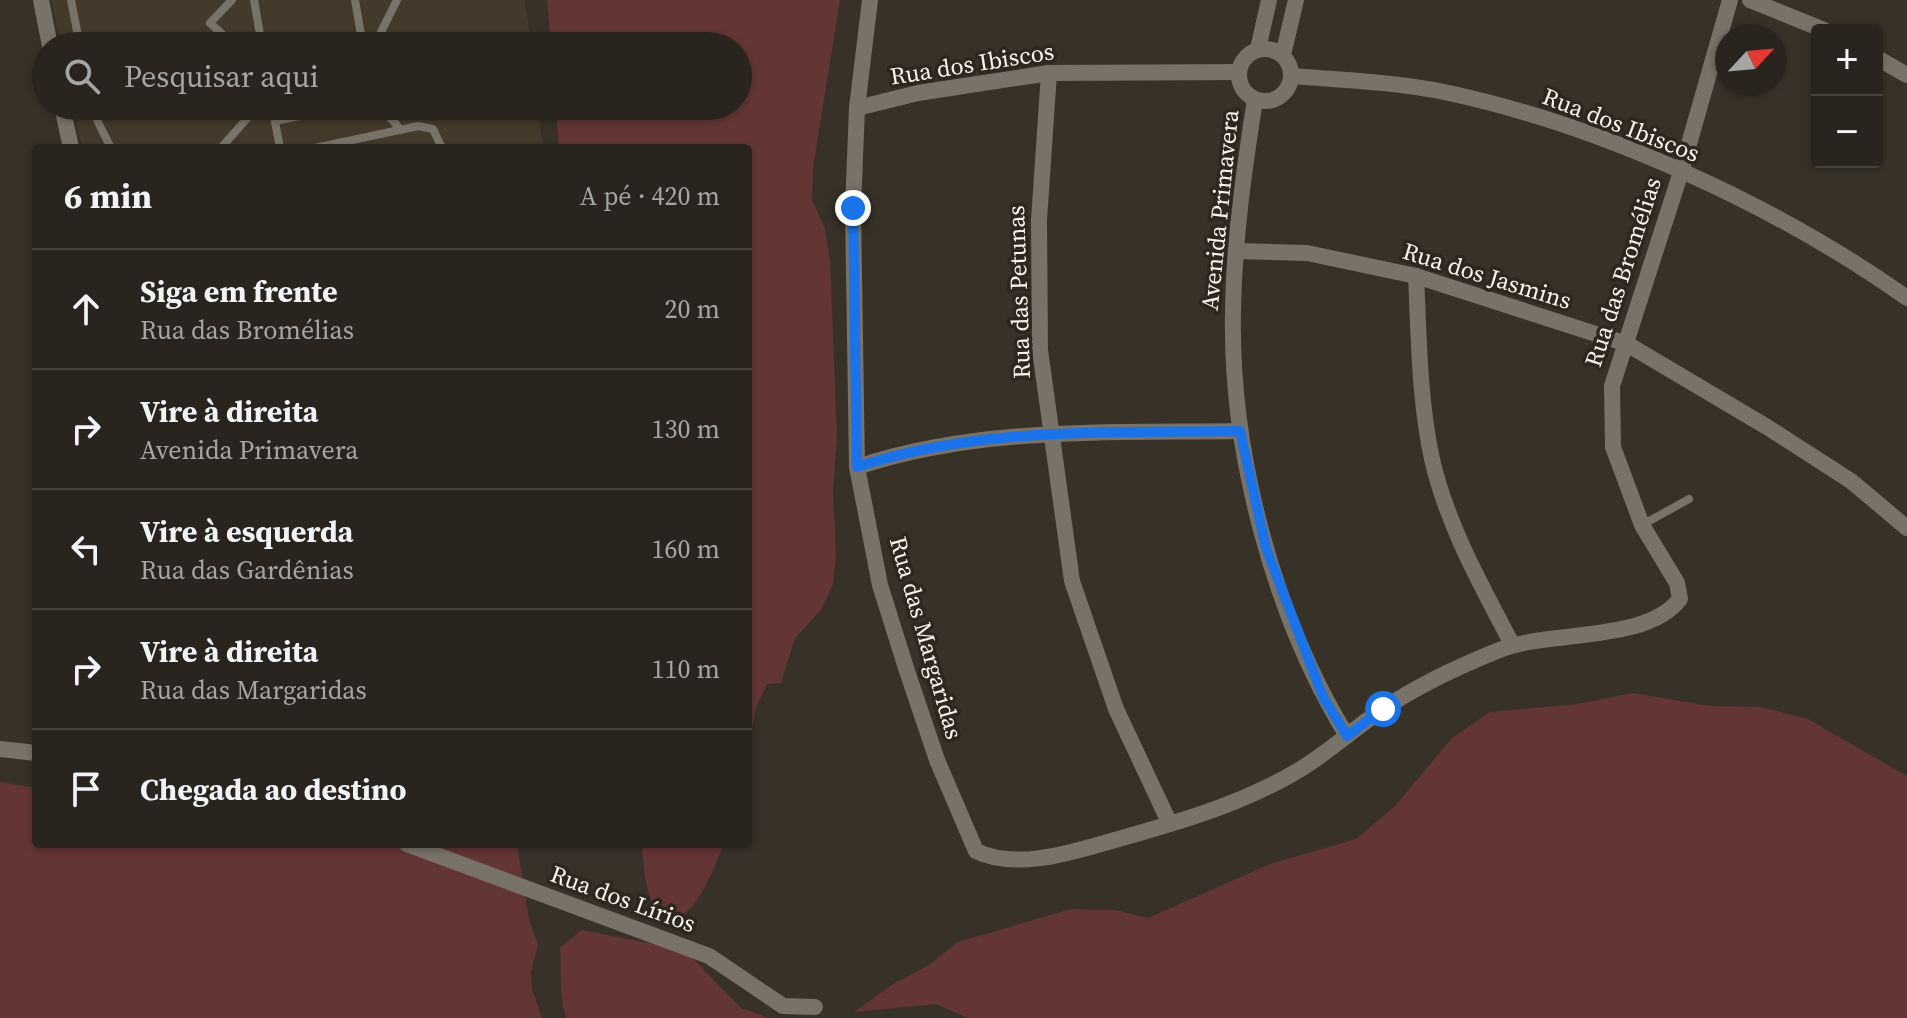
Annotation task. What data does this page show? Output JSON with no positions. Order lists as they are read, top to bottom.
{
  "streets": {
    "street": [
      "Rua dos Ibiscos",
      "Avenida Primavera",
      "Rua das Bromélias",
      "Rua dos Jasmins",
      "Rua das Petunas",
      "Rua das Margaridas",
      "Rua dos Lírios"
    ]
  },
  "crossings": [
    ["Rua dos Ibiscos", "Avenida Primavera"],
    ["Rua dos Ibiscos", "Rua das Bromélias"],
    ["Rua dos Ibiscos", "Rua das Petunas"],
    ["Rua dos Ibiscos", "Rua das Margaridas"],
    ["Avenida Primavera", "Rua das Bromélias"],
    ["Avenida Primavera", "Rua dos Jasmins"],
    ["Rua das Bromélias", "Rua dos Jasmins"],
    ["Rua das Bromélias", "Rua das Petunas"],
    ["Rua das Bromélias", "Rua das Margaridas"]
  ],
  "north": "top right",
  "page": {
    "map_buttons": ["+", "−"],
    "search": "Pesquisar aqui",
    "heading": ["6 min", "A pé · 420 m"],
    "list": [
      ["Siga em frente", "Rua das Bromélias", "20 m"],
      ["Vire à direita", "Avenida Primavera", "130 m"],
      ["Vire à esquerda", "Rua das Gardênias", "160 m"],
      ["Vire à direita", "Rua das Margaridas", "110 m"],
      "Chegada ao destino"
    ]
  }
}
